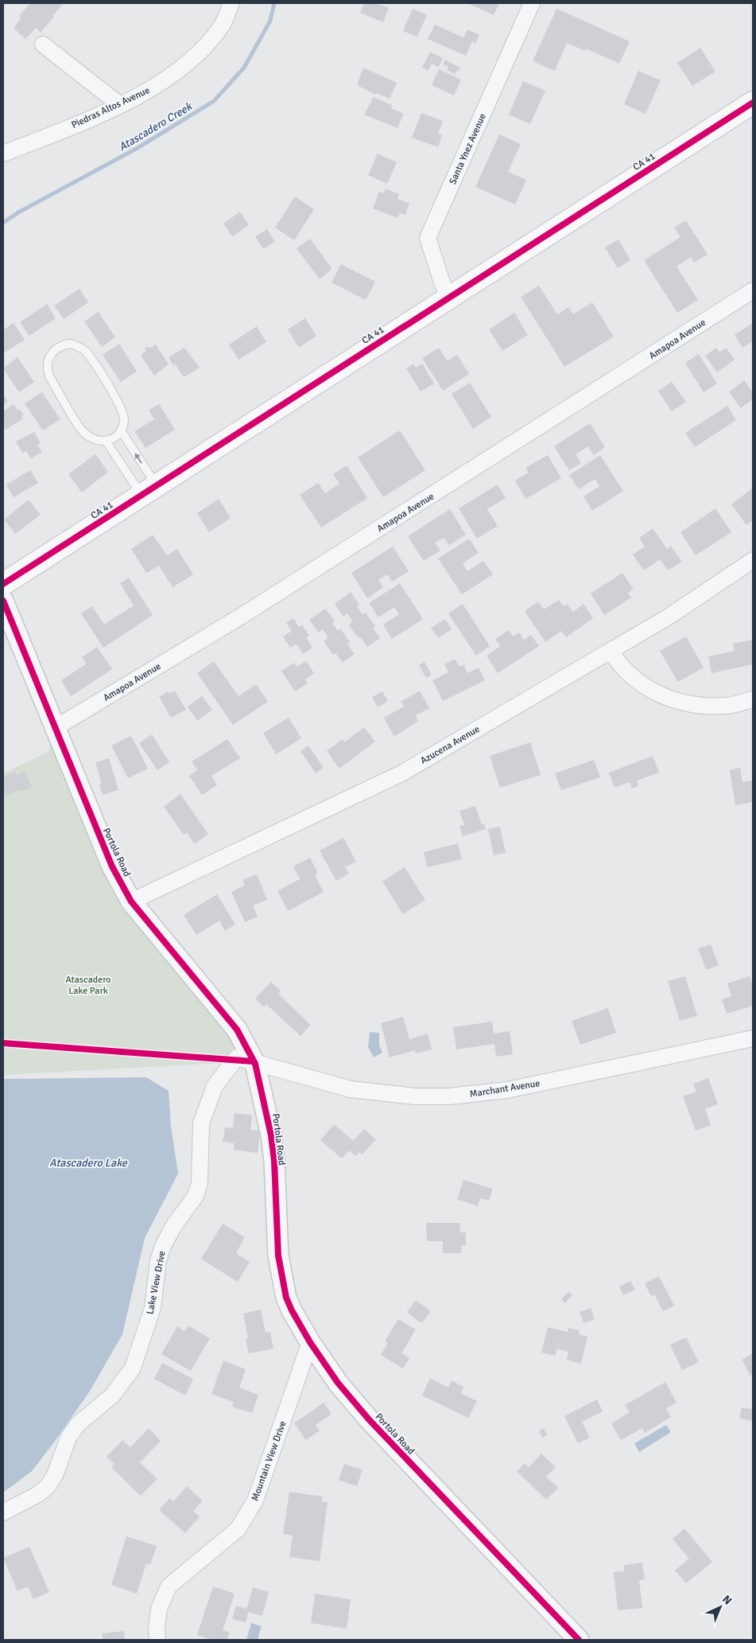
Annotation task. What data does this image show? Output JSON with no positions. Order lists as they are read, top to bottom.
{
  "streets": {
    "main road": ["CA 41"],
    "street": [
      "Piedras Altos Avenue",
      "Santa Ynez Avenue",
      "Amapoa Avenue",
      "Azucena Avenue",
      "Portola Road",
      "Marchant Avenue",
      "Lake View Drive",
      "Mountain View Drive"
    ]
  },
  "crossings": [
    ["Santa Ynez Avenue", "CA 41"],
    ["Amapoa Avenue", "Portola Road"],
    ["Azucena Avenue", "Portola Road"],
    ["Portola Road", "Marchant Avenue"],
    ["Portola Road", "Lake View Drive"],
    ["Portola Road", "Mountain View Drive"],
    ["Marchant Avenue", "Lake View Drive"]
  ],
  "water": ["Atascadero Creek", "Atascadero Lake"],
  "parks": ["Atascadero Lake Park"],
  "north": "top right"
}
